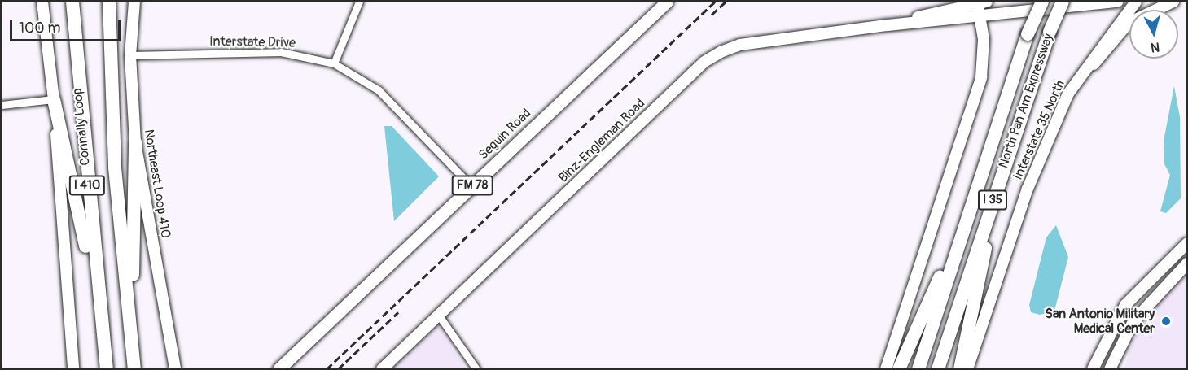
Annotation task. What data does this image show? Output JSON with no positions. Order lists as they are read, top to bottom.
{
  "streets": {
    "highway": [
      "North Pan Am Expressway",
      "Connally Loop",
      "I 410",
      "I 35"
    ],
    "main road": [
      "Interstate 35 North",
      "Seguin Road",
      "Binz-Engleman Road",
      "Northeast Loop 410",
      "FM 78"
    ],
    "street": ["Interstate Drive"]
  },
  "crossings": [
    ["Interstate Drive", "Seguin Road"],
    ["Interstate Drive", "Northeast Loop 410"]
  ],
  "places": ["San Antonio Military Medical Center"],
  "scale_bar": "100 m",
  "north": "bottom"
}
